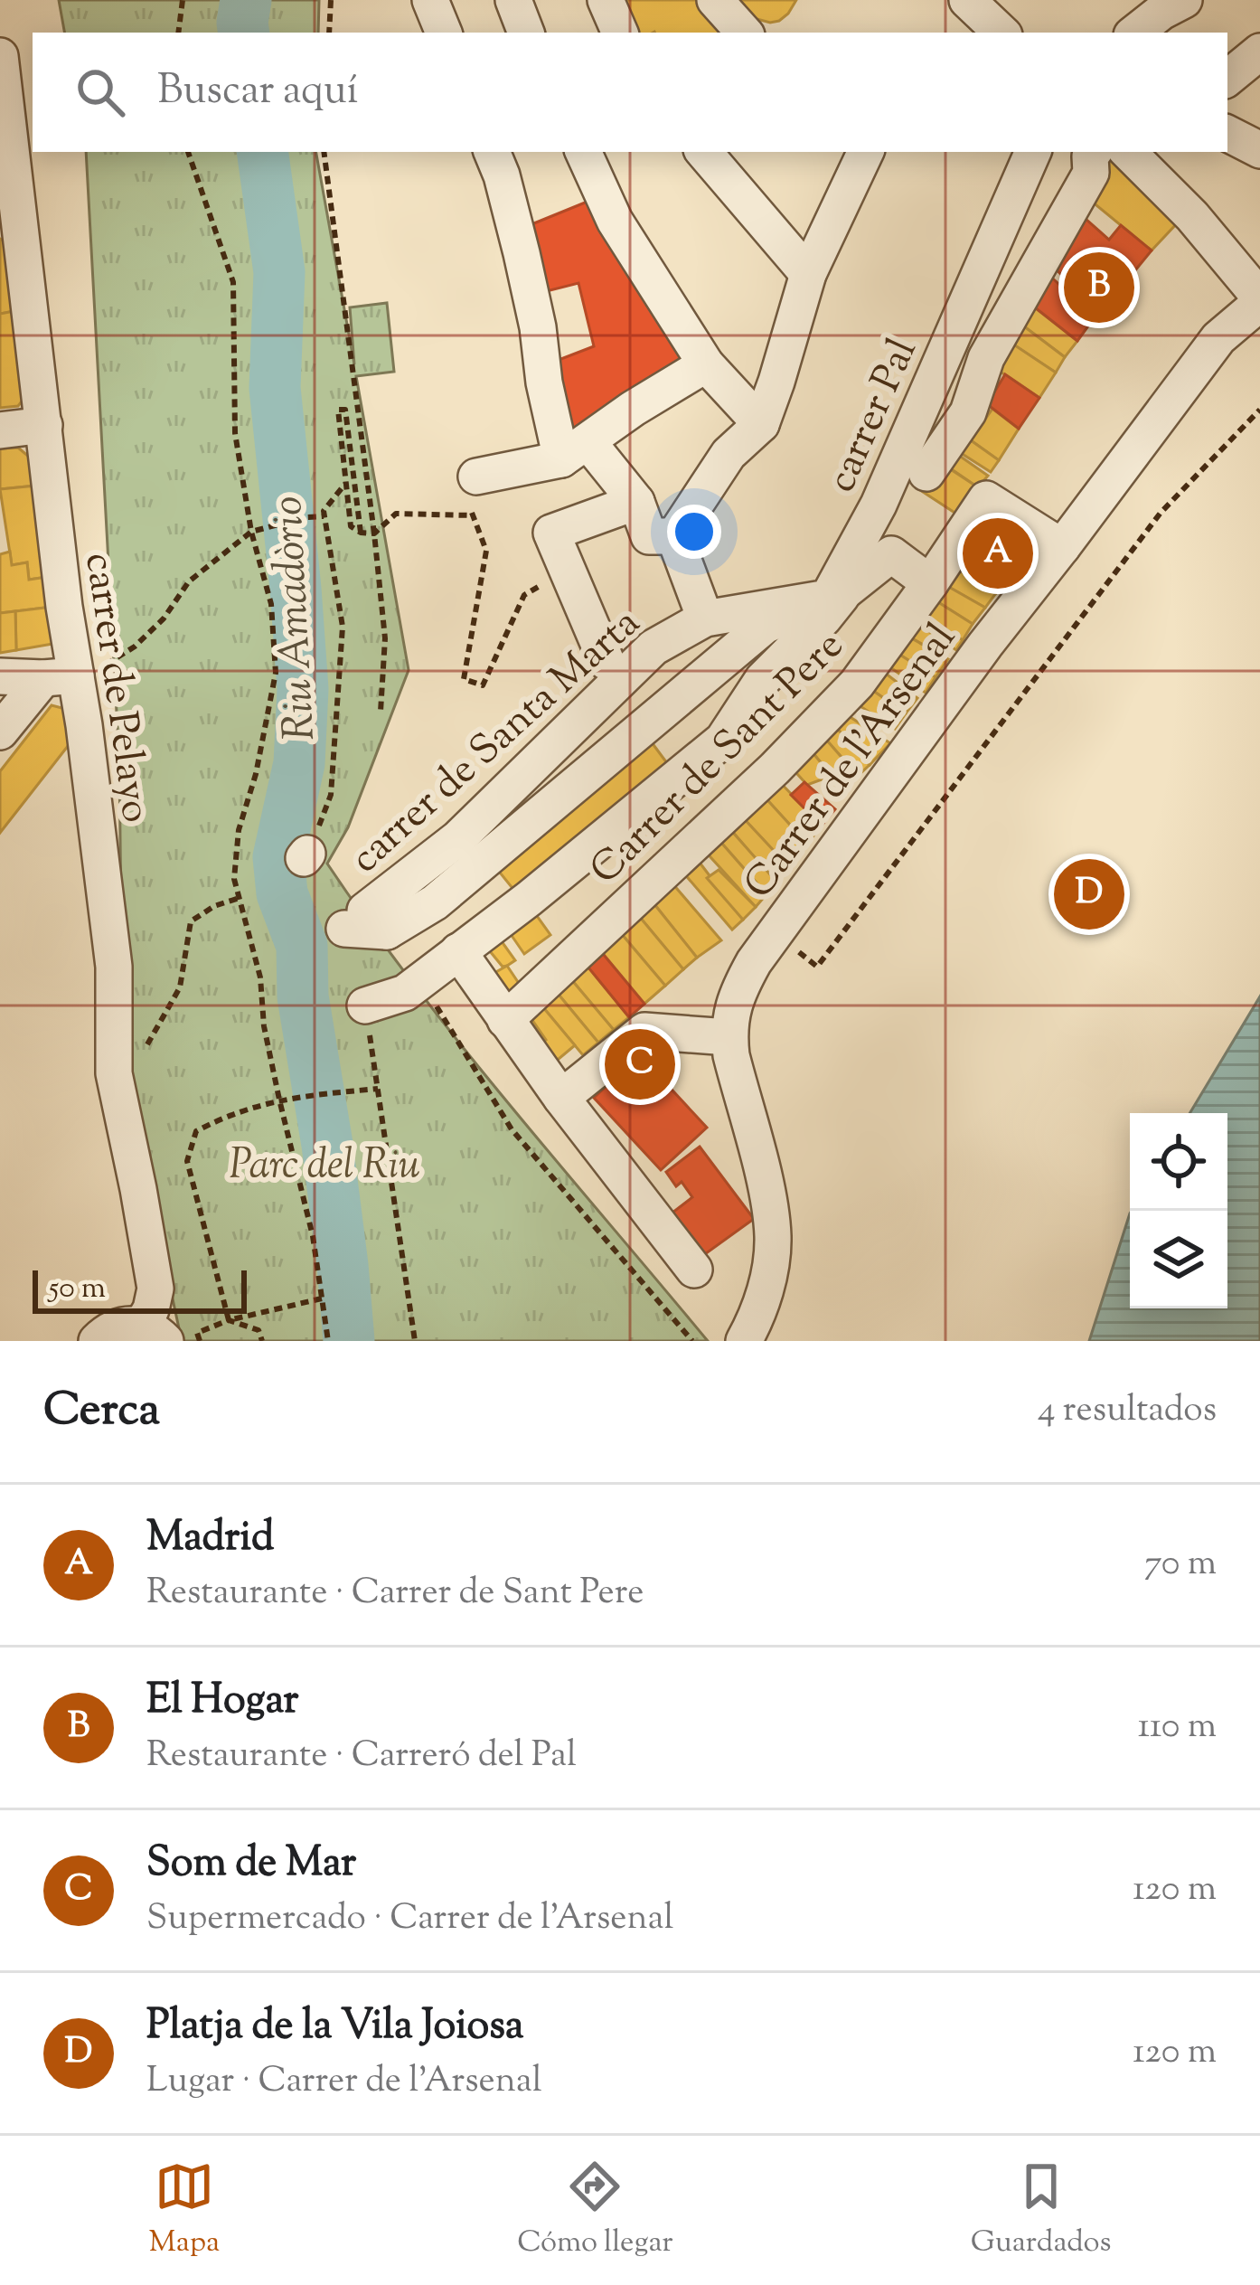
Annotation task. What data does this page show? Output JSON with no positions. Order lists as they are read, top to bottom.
{
  "streets": {
    "street": [
      "carrer Pal",
      "carrer de Pelayo",
      "carrer de Santa Marta",
      "Carrer de Sant Pere",
      "Carrer de l'Arsenal"
    ]
  },
  "crossings": [
    ["Carrer de Sant Pere", "Carrer de l'Arsenal"]
  ],
  "water": ["Riu Amadòrio"],
  "parks": ["Parc del Riu"],
  "scale_bar": "50 m",
  "page": {
    "search": "Buscar aquí",
    "pins": [
      "B",
      "A",
      "D",
      "C"
    ],
    "scale": "50 m",
    "heading": ["Cerca", "4 resultados"],
    "list": [
      {
        "mark": "A",
        "name": "Madrid",
        "note": "Restaurante · Carrer de Sant Pere",
        "value": "70 m"
      },
      {
        "mark": "B",
        "name": "El Hogar",
        "note": "Restaurante · Carreró del Pal",
        "value": "110 m"
      },
      {
        "mark": "C",
        "name": "Som de Mar",
        "note": "Supermercado · Carrer de l'Arsenal",
        "value": "120 m"
      },
      {
        "mark": "D",
        "name": "Platja de la Vila Joiosa",
        "note": "Lugar · Carrer de l'Arsenal",
        "value": "120 m"
      }
    ],
    "nav": ["Mapa", "Cómo llegar", "Guardados"]
  }
}
